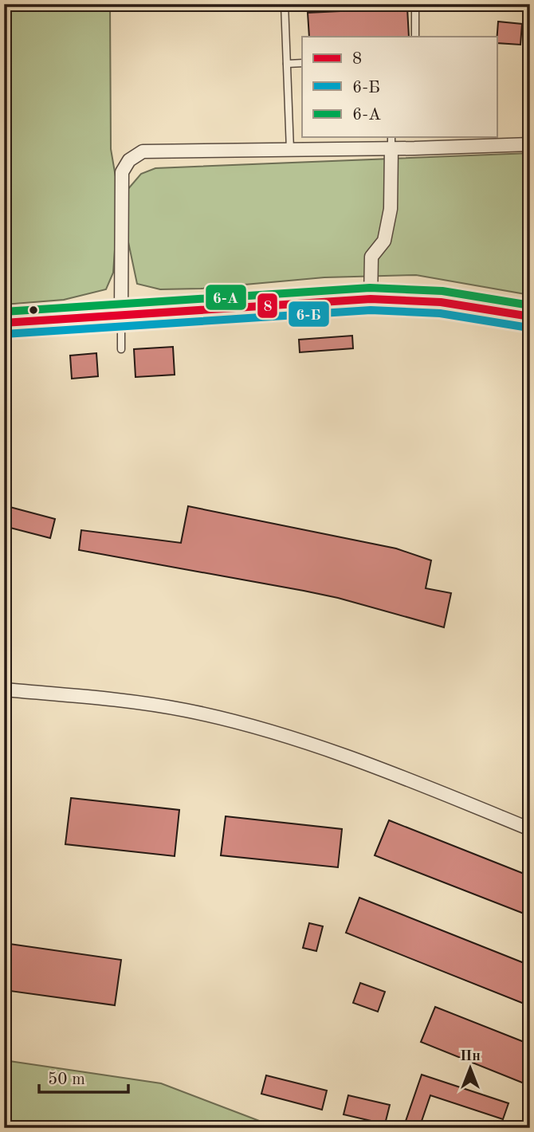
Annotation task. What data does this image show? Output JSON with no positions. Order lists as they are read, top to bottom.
{
  "lines": ["transit line 6-А", "transit line 8", "transit line 6-Б"],
  "legend": ["8", "6-Б", "6-А"],
  "scale_bar": "50 m",
  "north": "top"
}
